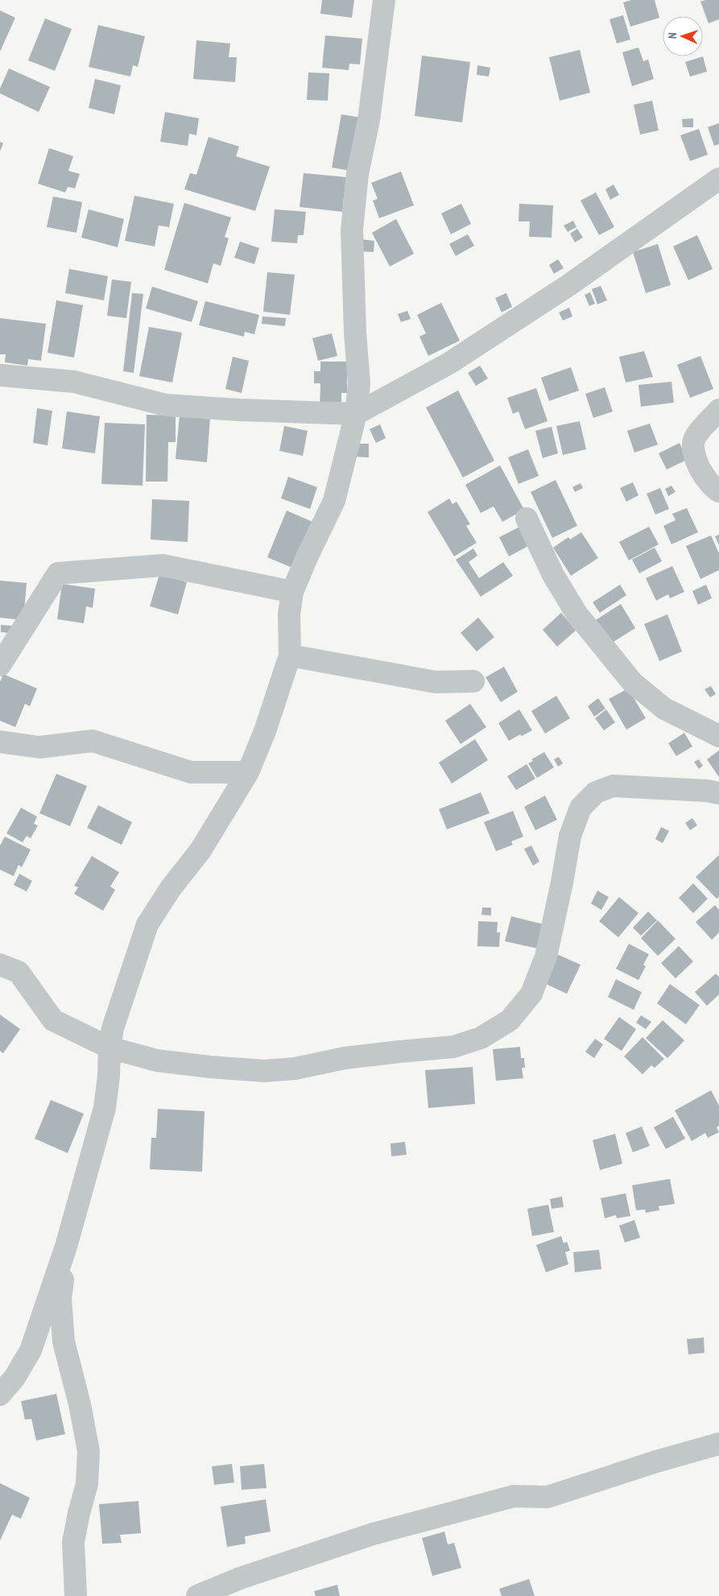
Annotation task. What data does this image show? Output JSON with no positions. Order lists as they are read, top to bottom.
{
  "north": "left"
}
